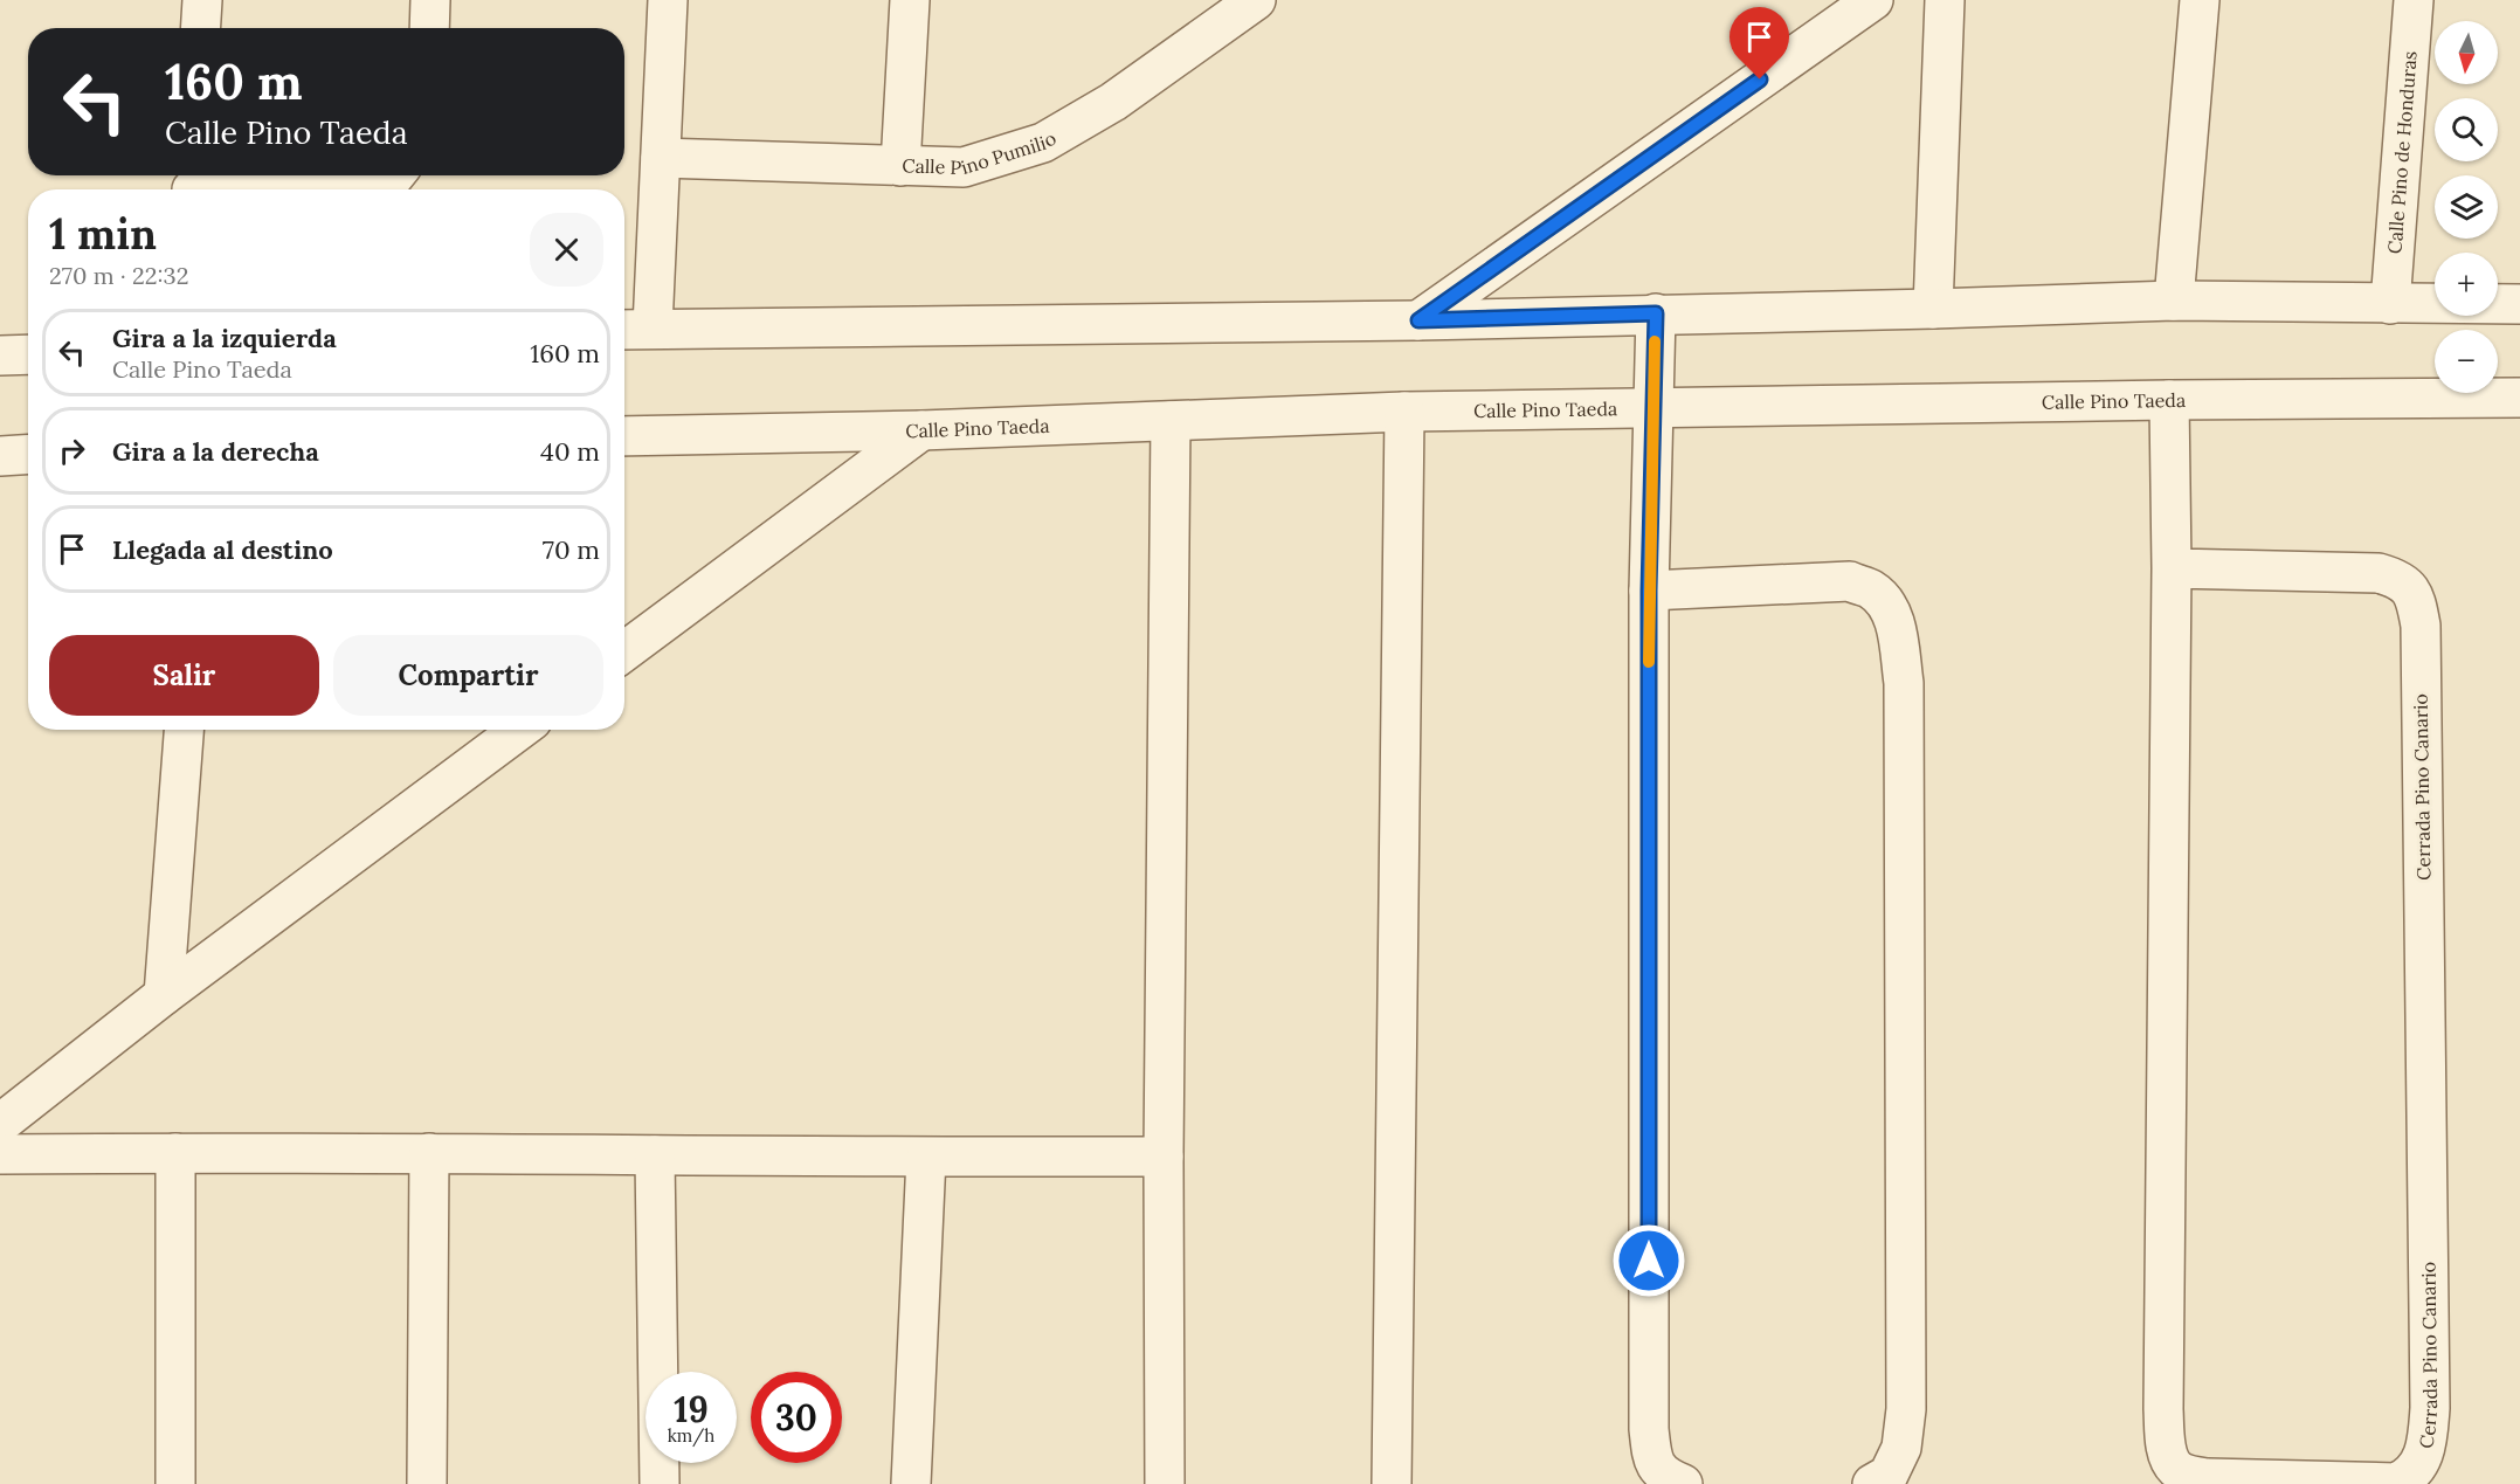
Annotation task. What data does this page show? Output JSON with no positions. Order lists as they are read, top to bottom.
{
  "streets": {
    "street": [
      "Calle Pino Pumilio",
      "Calle Pino de Honduras",
      "Calle Pino Taeda",
      "Cerrada Pino Canario"
    ]
  },
  "crossings": [
    ["Calle Pino Taeda", "Cerrada Pino Canario"]
  ],
  "north": "bottom",
  "page": {
    "map_buttons": ["+", "−"],
    "turn": ["160 m", "Calle Pino Taeda"],
    "heading": ["1 min", "270 m · 22:32"],
    "list": [
      {
        "name": "Gira a la izquierda",
        "note": "Calle Pino Taeda",
        "value": "160 m"
      },
      {
        "name": "Gira a la derecha",
        "value": "40 m"
      },
      {
        "name": "Llegada al destino",
        "value": "70 m"
      }
    ],
    "buttons": ["Salir", "Compartir"],
    "speed": "19 km/h",
    "limit": "30"
  }
}
